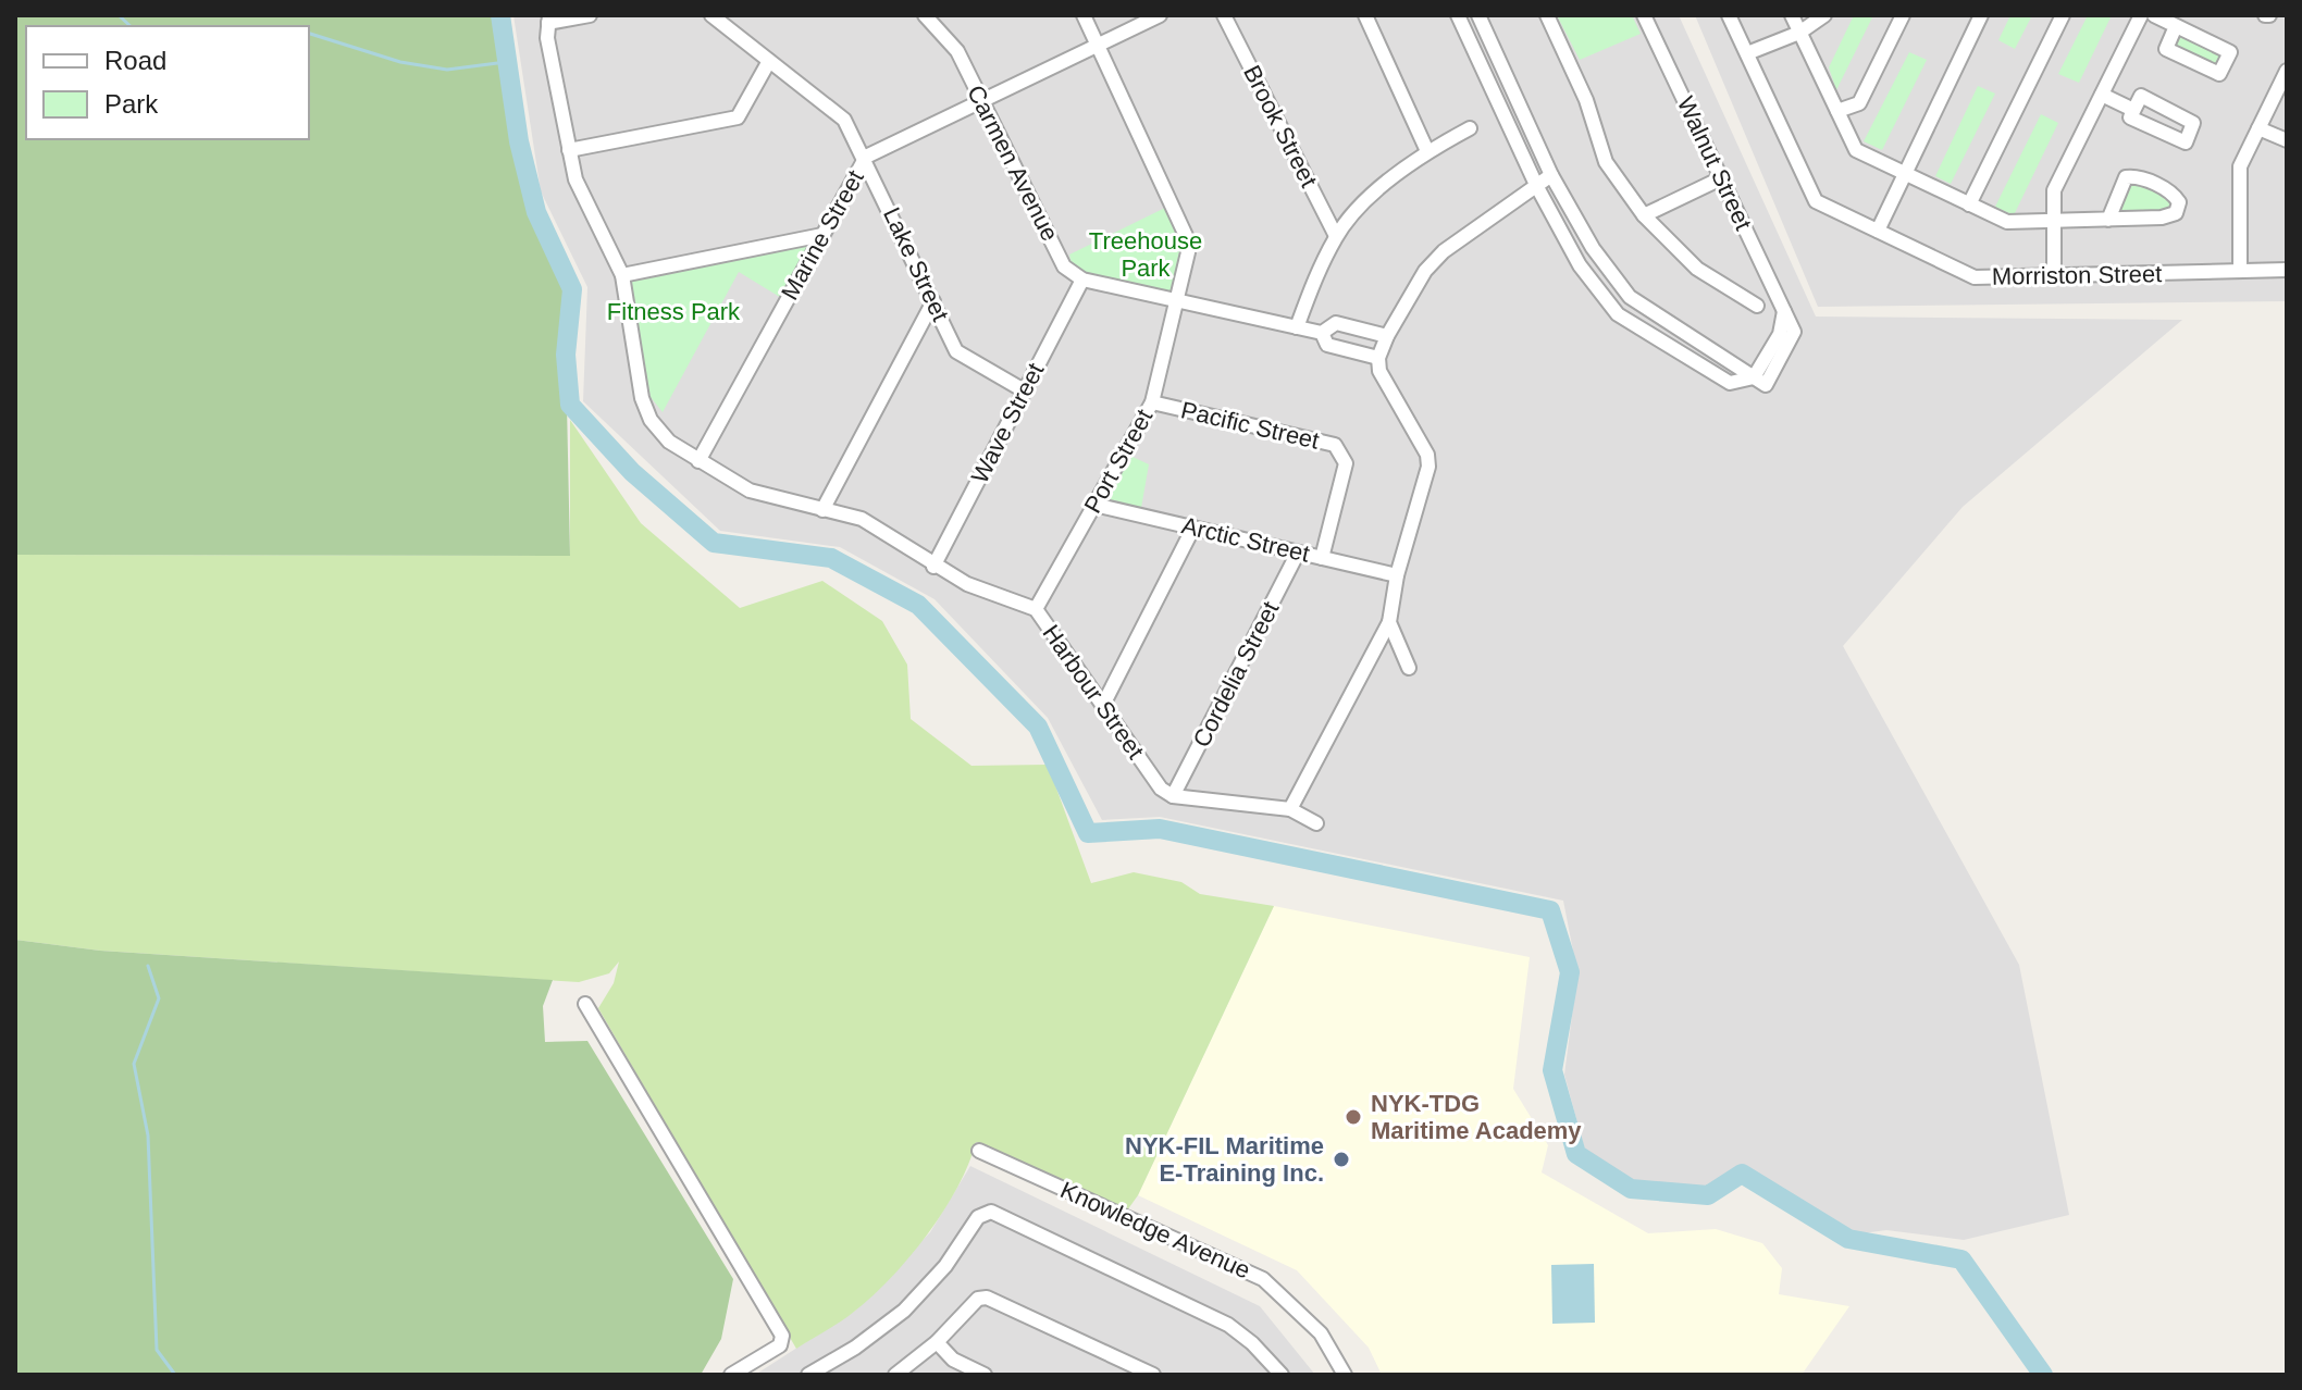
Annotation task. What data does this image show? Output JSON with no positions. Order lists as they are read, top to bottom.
{
  "streets": {
    "street": [
      "Brook Street",
      "Carmen Avenue",
      "Walnut Street",
      "Marine Street",
      "Lake Street",
      "Morriston Street",
      "Wave Street",
      "Pacific Street",
      "Port Street",
      "Arctic Street",
      "Cordelia Street",
      "Harbour Street",
      "Knowledge Avenue"
    ]
  },
  "crossings": [
    ["Carmen Avenue", "Marine Street"],
    ["Carmen Avenue", "Wave Street"],
    ["Marine Street", "Lake Street"],
    ["Marine Street", "Port Street"],
    ["Marine Street", "Harbour Street"],
    ["Lake Street", "Wave Street"],
    ["Wave Street", "Harbour Street"],
    ["Pacific Street", "Port Street"],
    ["Pacific Street", "Arctic Street"],
    ["Port Street", "Arctic Street"],
    ["Port Street", "Harbour Street"],
    ["Arctic Street", "Cordelia Street"],
    ["Cordelia Street", "Harbour Street"]
  ],
  "parks": ["Treehouse Park", "Fitness Park"],
  "places": ["NYK-TDG Maritime Academy", "NYK-FIL Maritime E-Training Inc."],
  "legend": ["Road", "Park"]
}
